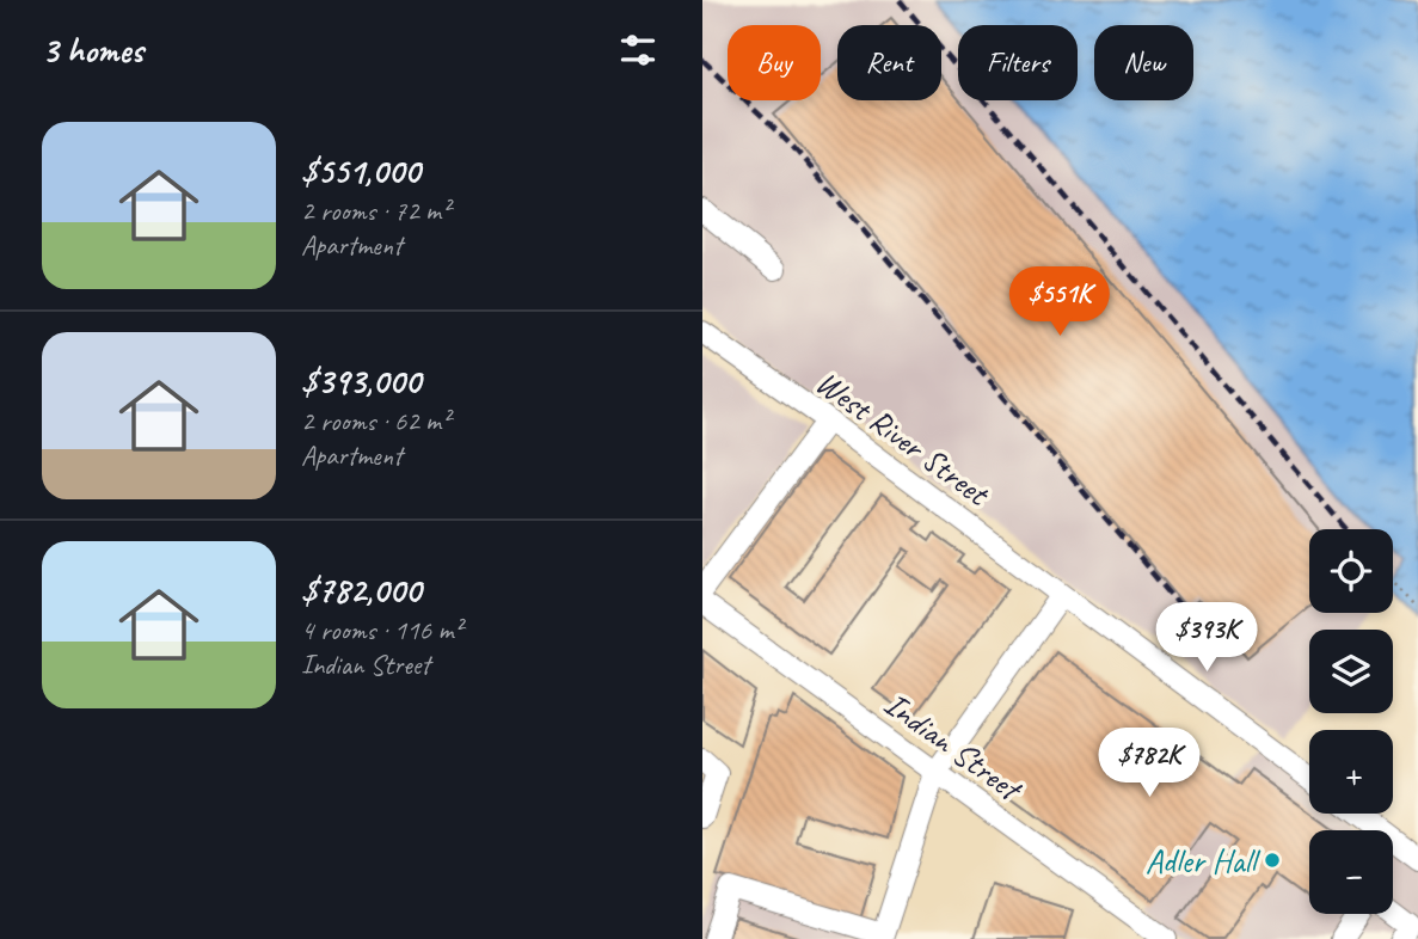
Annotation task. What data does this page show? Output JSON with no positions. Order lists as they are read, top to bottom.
{
  "streets": {
    "street": ["West River Street", "Indian Street"]
  },
  "places": ["Adler Hall"],
  "page": {
    "heading": "3 homes",
    "chip": [
      "Buy",
      "Rent",
      "Filters",
      "New"
    ],
    "list": [
      {
        "name": "$551,000",
        "note": "2 rooms · 72 m² · Apartment"
      },
      {
        "name": "$393,000",
        "note": "2 rooms · 62 m² · Apartment"
      },
      {
        "name": "$782,000",
        "note": "4 rooms · 116 m² · Indian Street"
      }
    ],
    "price": ["$551K", "$393K", "$782K"],
    "map_buttons": ["+", "−"]
  }
}
